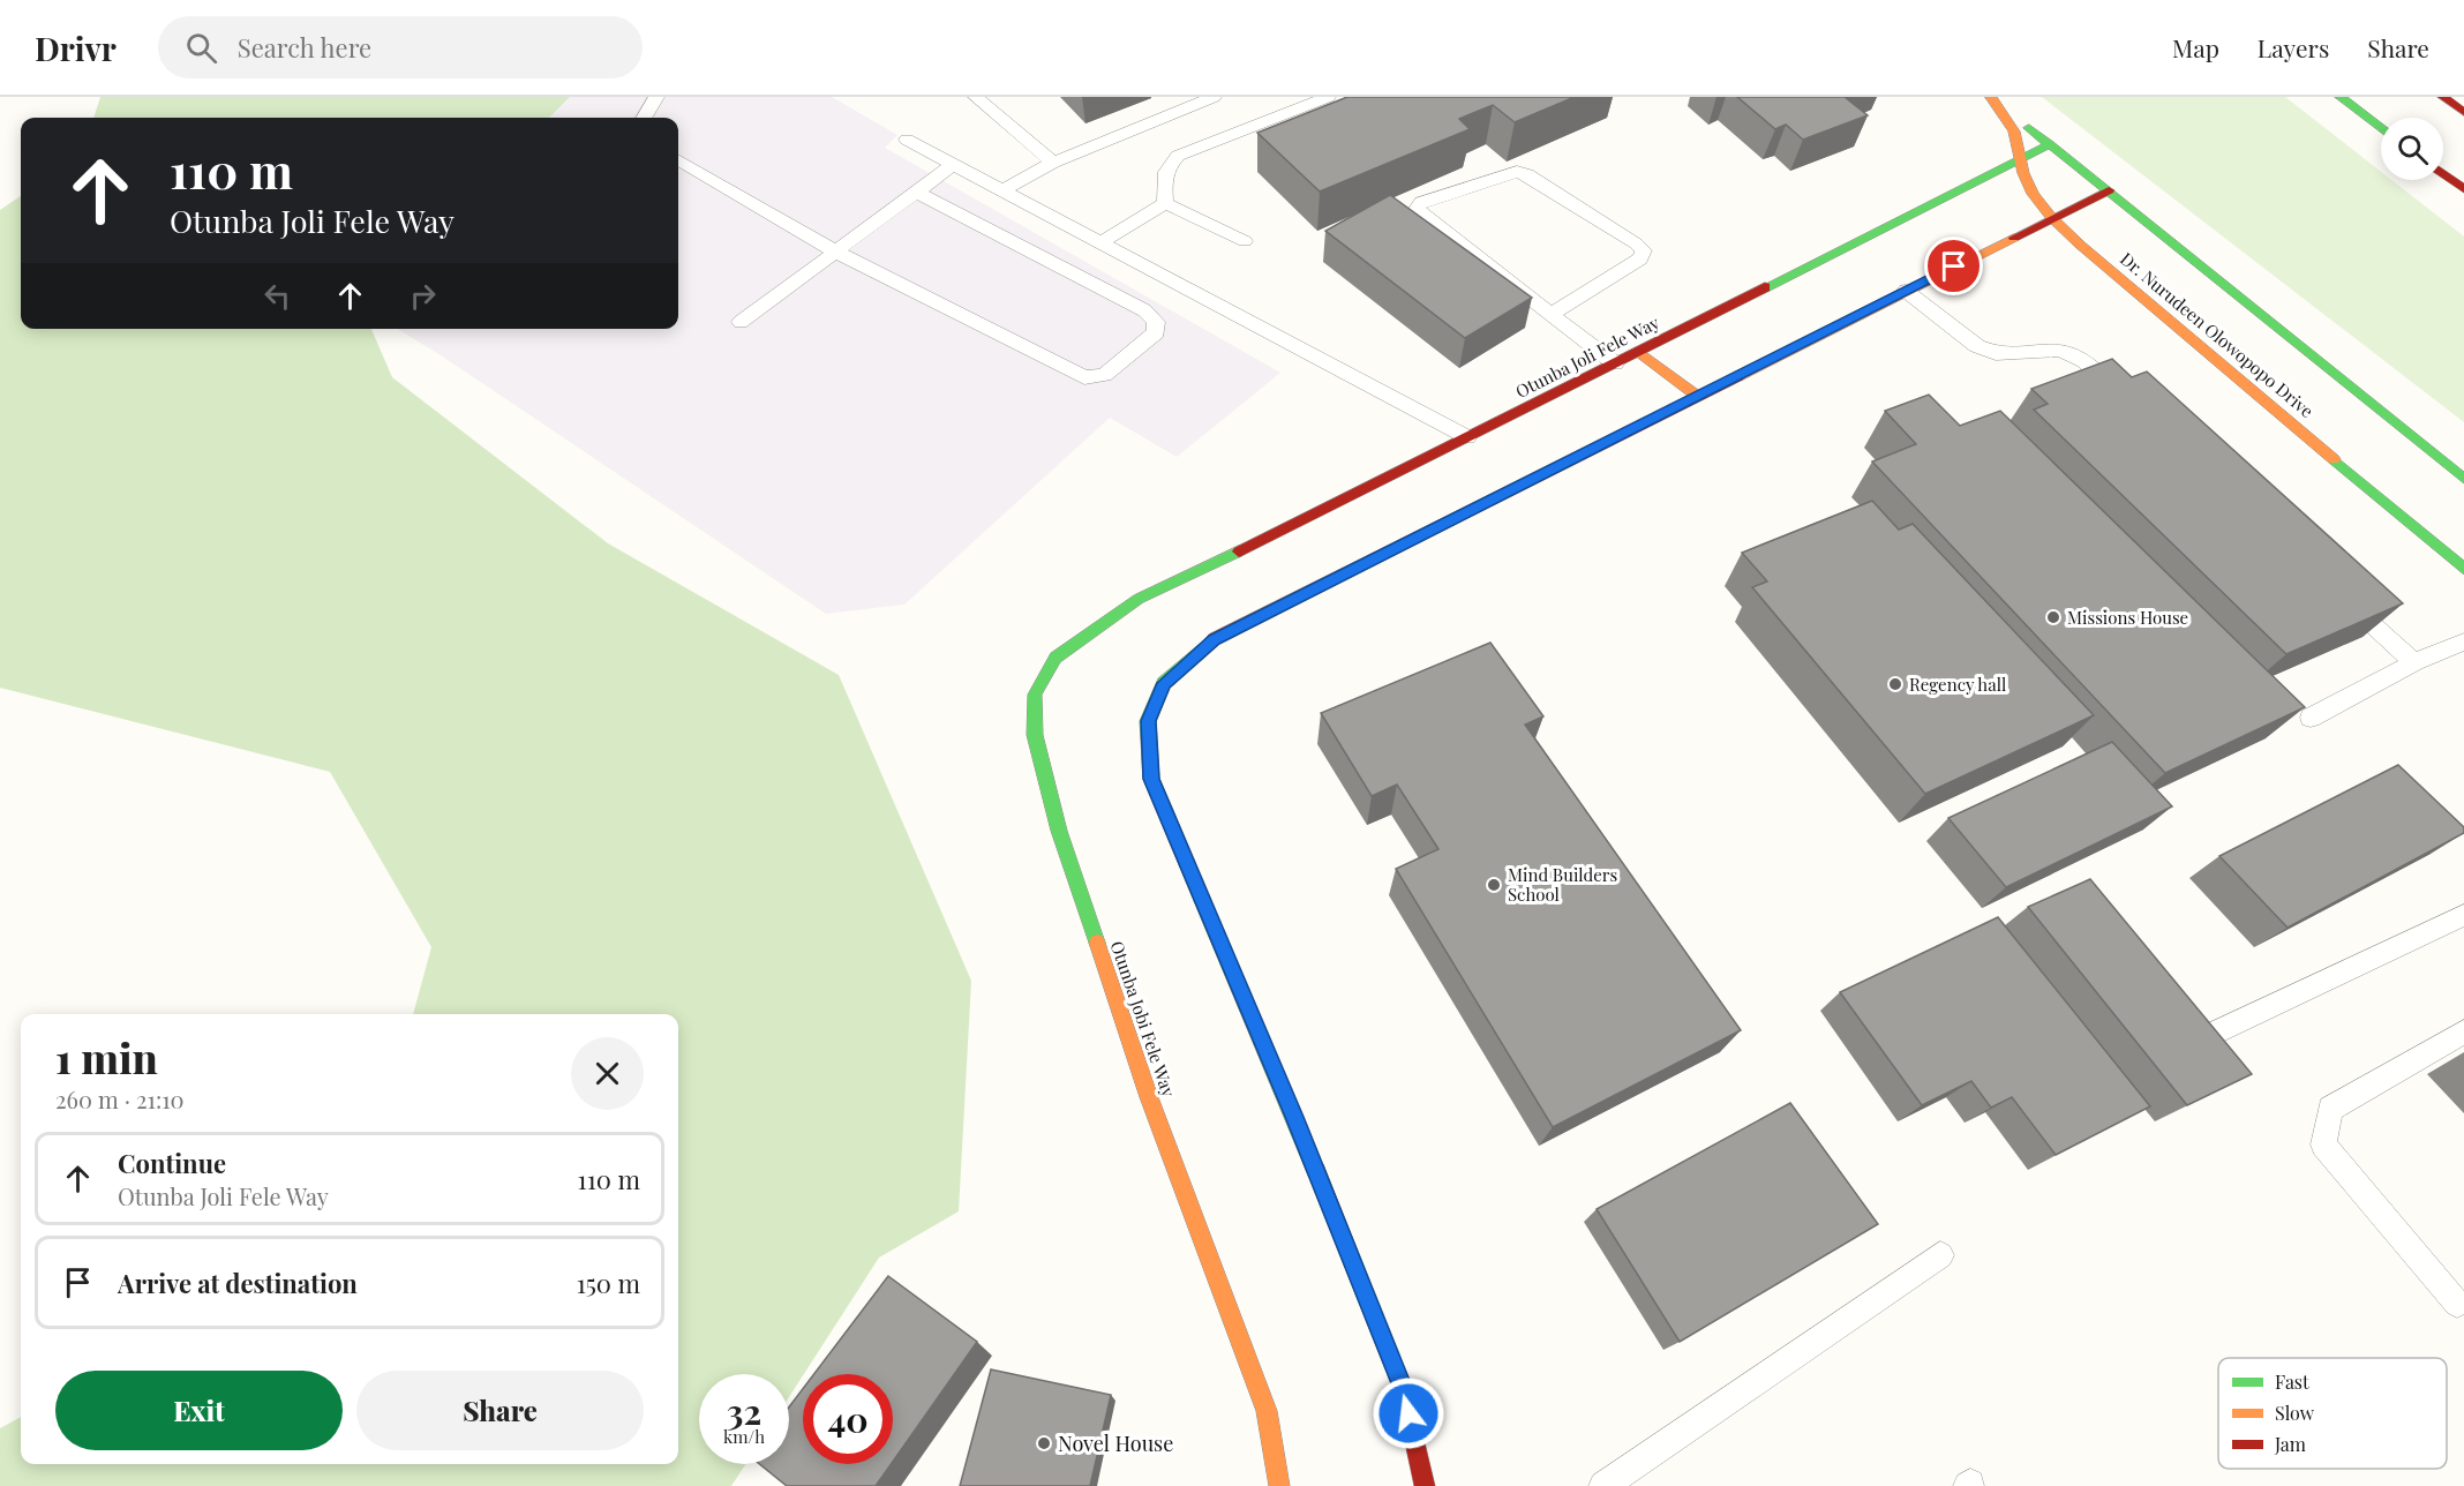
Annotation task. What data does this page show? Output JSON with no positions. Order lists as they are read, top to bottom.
{
  "streets": {
    "main road": ["Dr. Nurudeen Olowopopo Drive", "Otunba Joli Fele Way", "Otunba Jobi Fele Way"]
  },
  "crossings": [
    ["Dr. Nurudeen Olowopopo Drive", "Otunba Joli Fele Way"],
    ["Otunba Joli Fele Way", "Otunba Jobi Fele Way"]
  ],
  "places": [
    "Missions House",
    "Regency hall",
    "Mind Builders School",
    "Novel House"
  ],
  "legend": ["Fast", "Slow", "Jam"],
  "page": {
    "header": "Drivr",
    "search": "Search here",
    "nav": ["Map", "Layers", "Share"],
    "turn": ["110 m", "Otunba Joli Fele Way"],
    "heading": ["1 min", "260 m · 21:10"],
    "list": [
      {
        "name": "Continue",
        "note": "Otunba Joli Fele Way",
        "value": "110 m"
      },
      {
        "name": "Arrive at destination",
        "value": "150 m"
      }
    ],
    "buttons": ["Exit", "Share"],
    "speed": "32 km/h",
    "limit": "40"
  }
}
